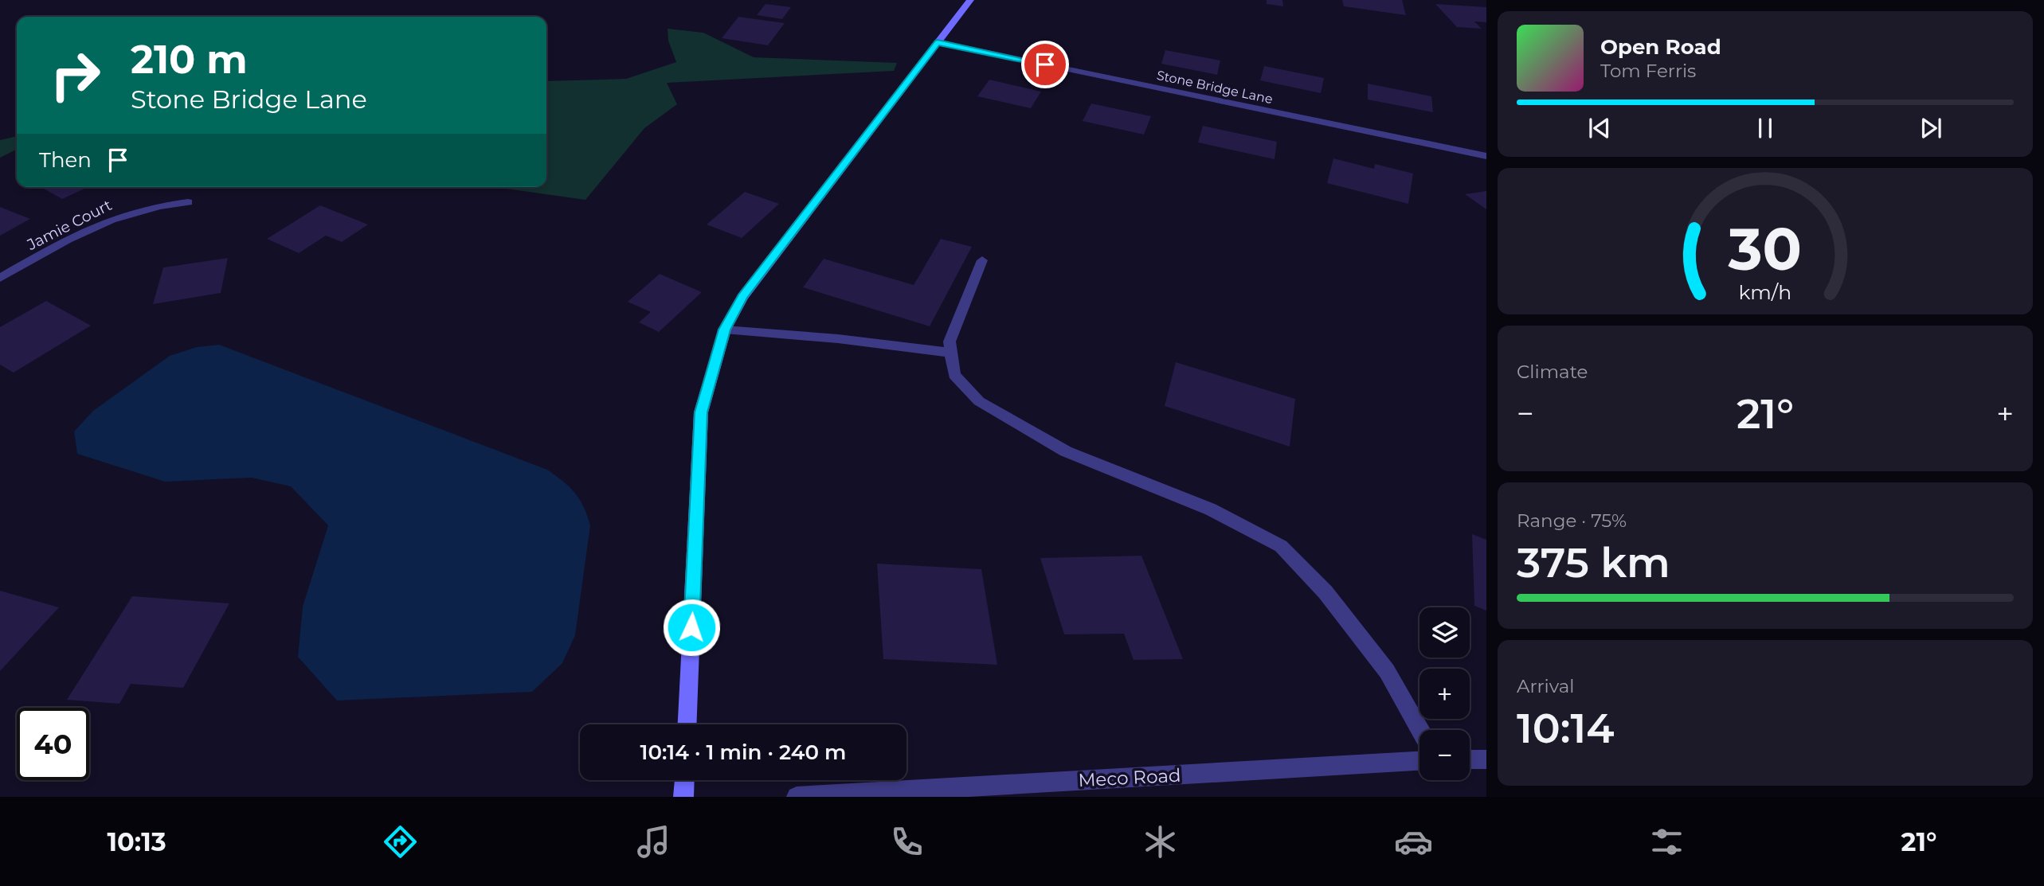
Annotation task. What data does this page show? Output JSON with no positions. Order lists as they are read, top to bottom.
{
  "streets": {
    "street": ["Stone Bridge Lane", "Jamie Court", "Meco Road"]
  },
  "page": {
    "turn": ["210 m", "Stone Bridge Lane"],
    "song": ["Open Road", "Tom Ferris"],
    "then": "Then",
    "tile": [
      "Climate",
      ["Range · 75%", "375 km"],
      ["Arrival", "10:14"]
    ],
    "heat": ["−", "21°", "+"],
    "map_buttons": ["+", "−"],
    "limit": "40",
    "trip": "10:14 · 1 min · 240 m",
    "tabs": ["10:13", "21°"],
    "gauge": ["30", "km/h"]
  }
}
